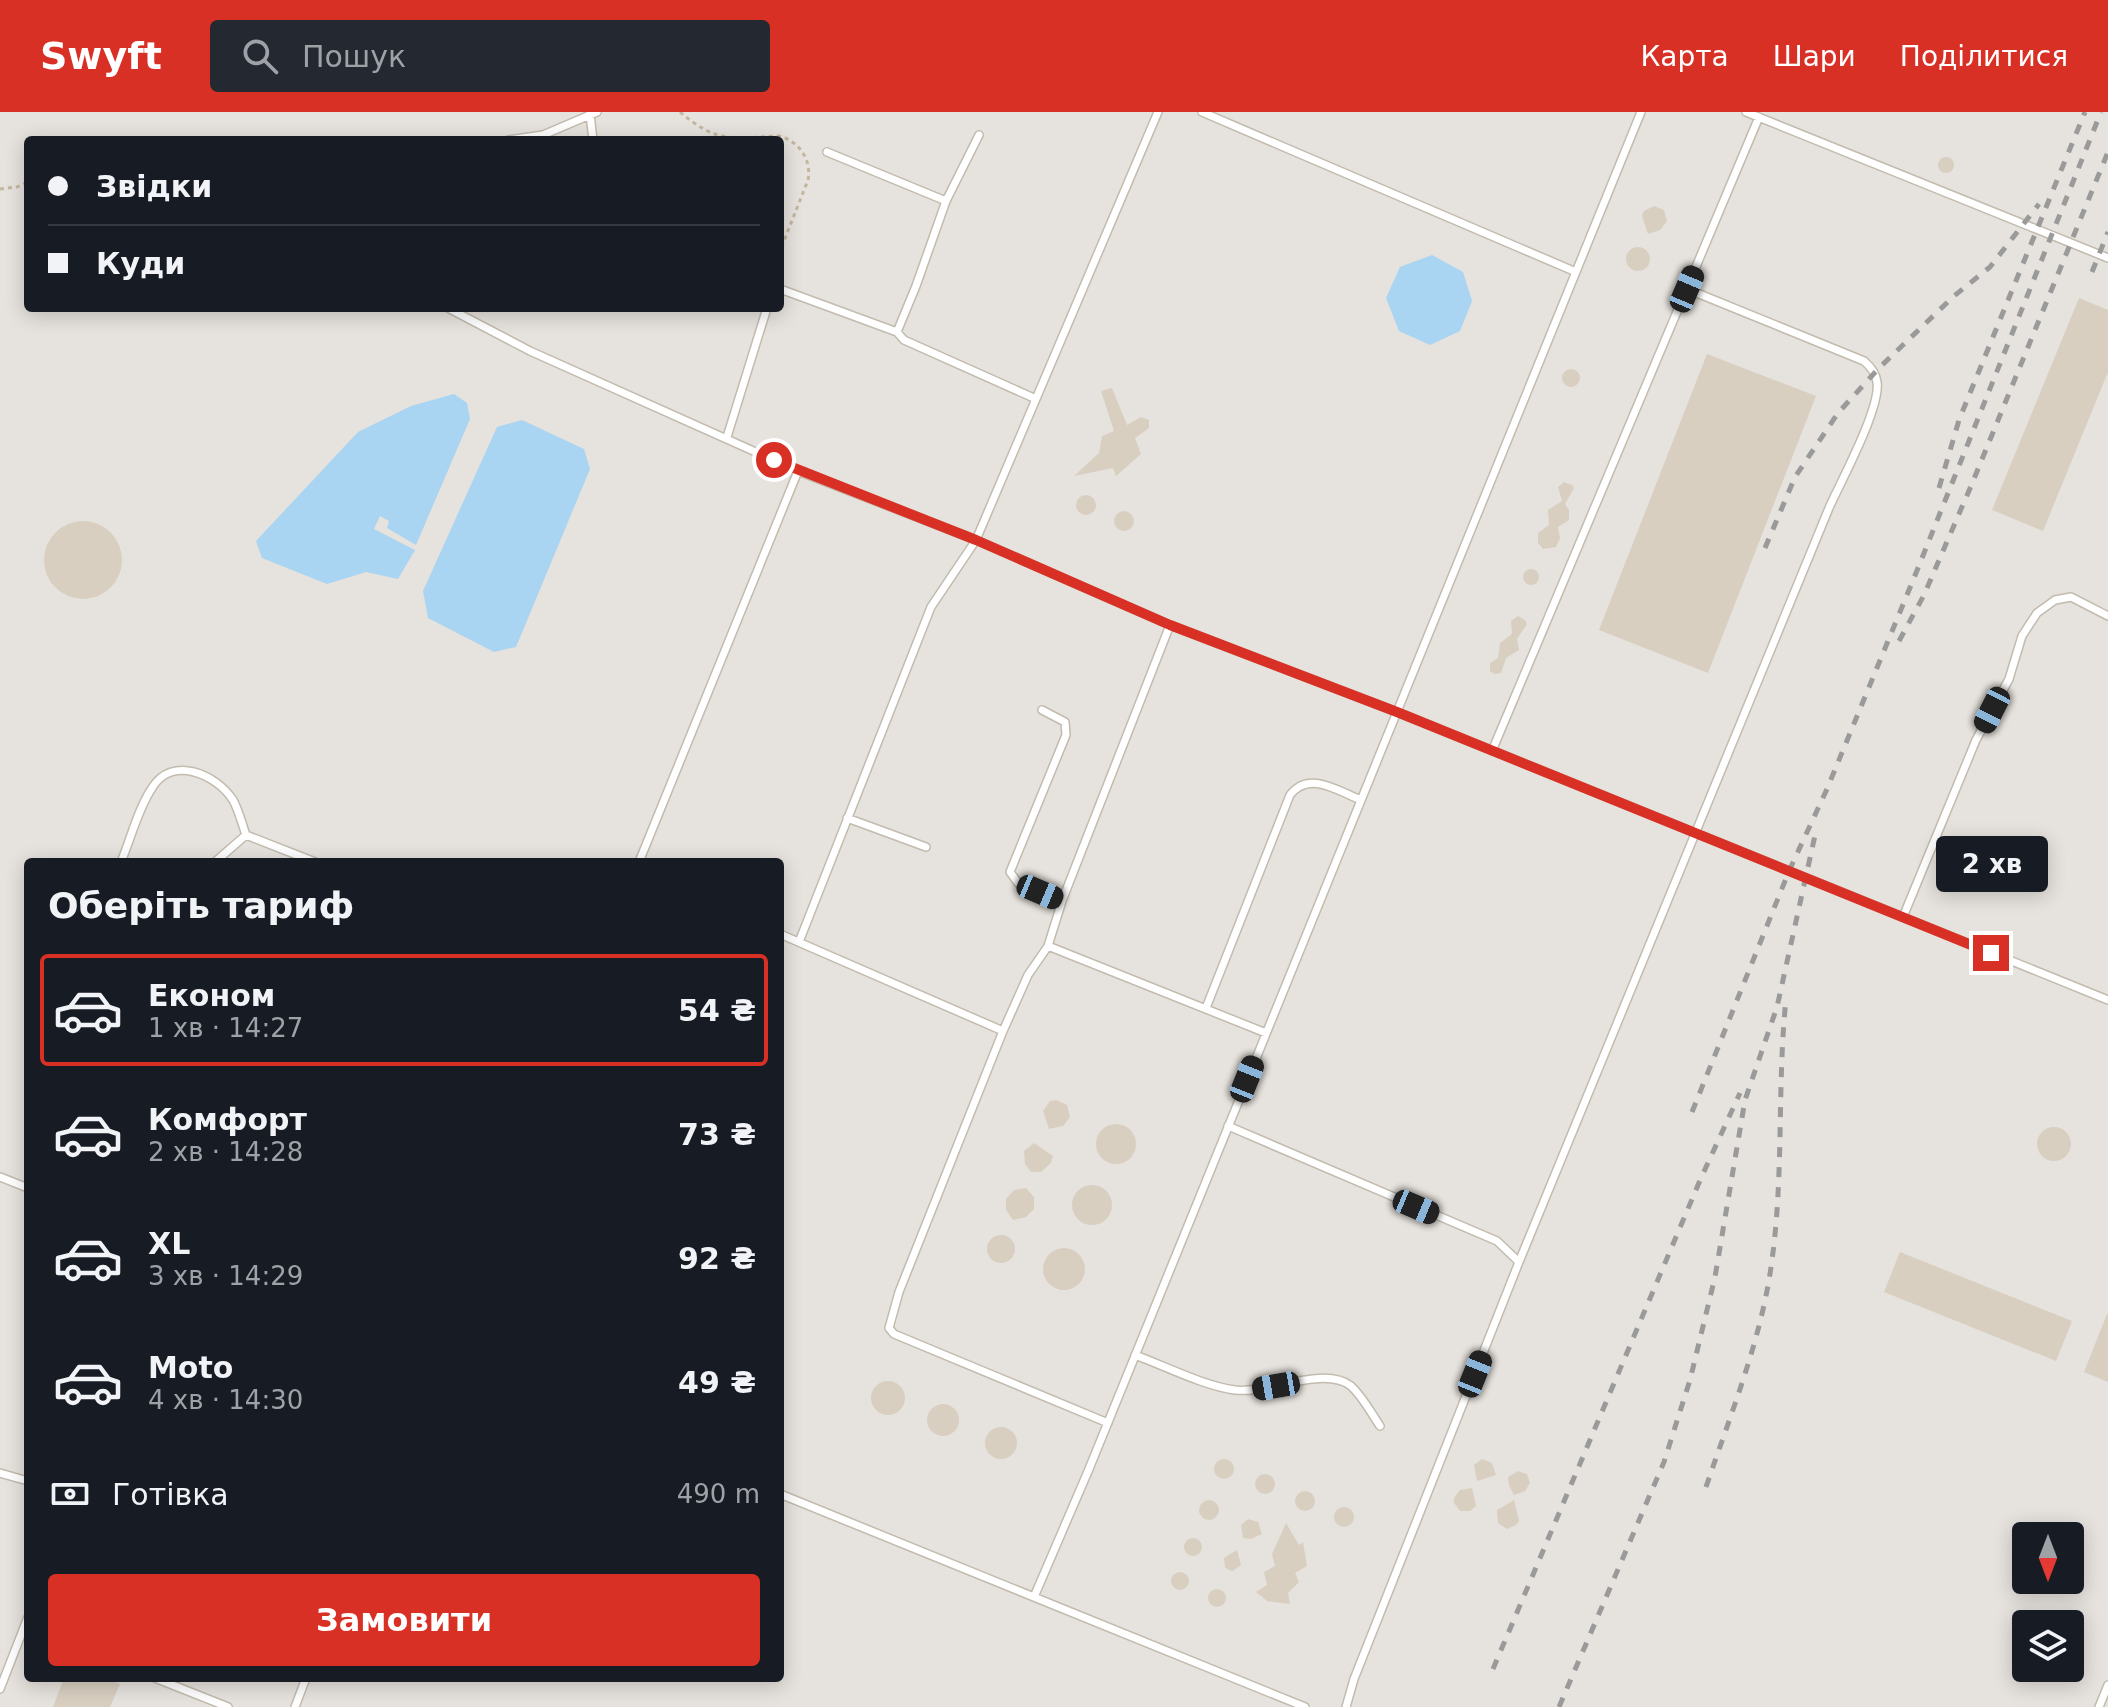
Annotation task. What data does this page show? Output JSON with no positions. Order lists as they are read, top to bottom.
{
  "north": "bottom",
  "page": {
    "header": "Swyft",
    "search": "Пошук",
    "nav": ["Карта", "Шари", "Поділитися"],
    "banner": ["Звідки", "Куди"],
    "bubble": "2 хв",
    "heading": "Оберіть тариф",
    "list": [
      {
        "name": "Економ",
        "note": "1 хв · 14:27",
        "value": "54 ₴"
      },
      {
        "name": "Комфорт",
        "note": "2 хв · 14:28",
        "value": "73 ₴"
      },
      {
        "name": "XL",
        "note": "3 хв · 14:29",
        "value": "92 ₴"
      },
      {
        "name": "Moto",
        "note": "4 хв · 14:30",
        "value": "49 ₴"
      }
    ],
    "pay": ["Готівка", "490 m"],
    "buttons": "Замовити"
  }
}
